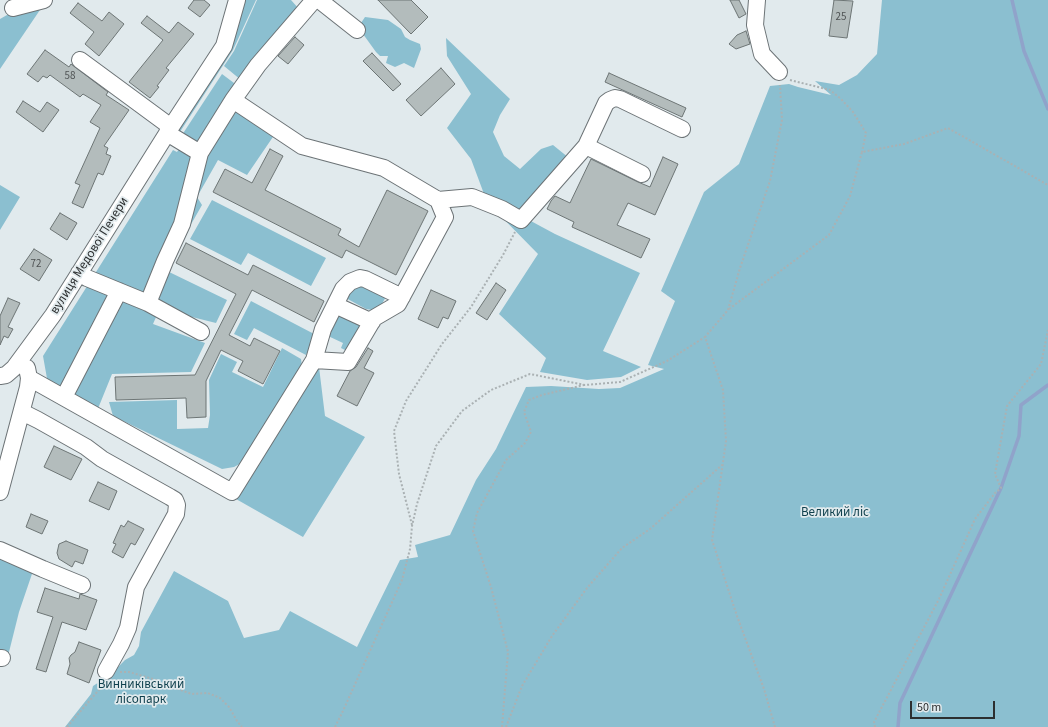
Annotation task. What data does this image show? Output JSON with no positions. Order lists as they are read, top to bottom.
{
  "streets": {
    "street": ["вулиця Медової Печери"]
  },
  "parks": ["Великий ліс", "Винниківський лісопарк"],
  "house_numbers": ["25", "58", "72"],
  "scale_bar": "50 m"
}
